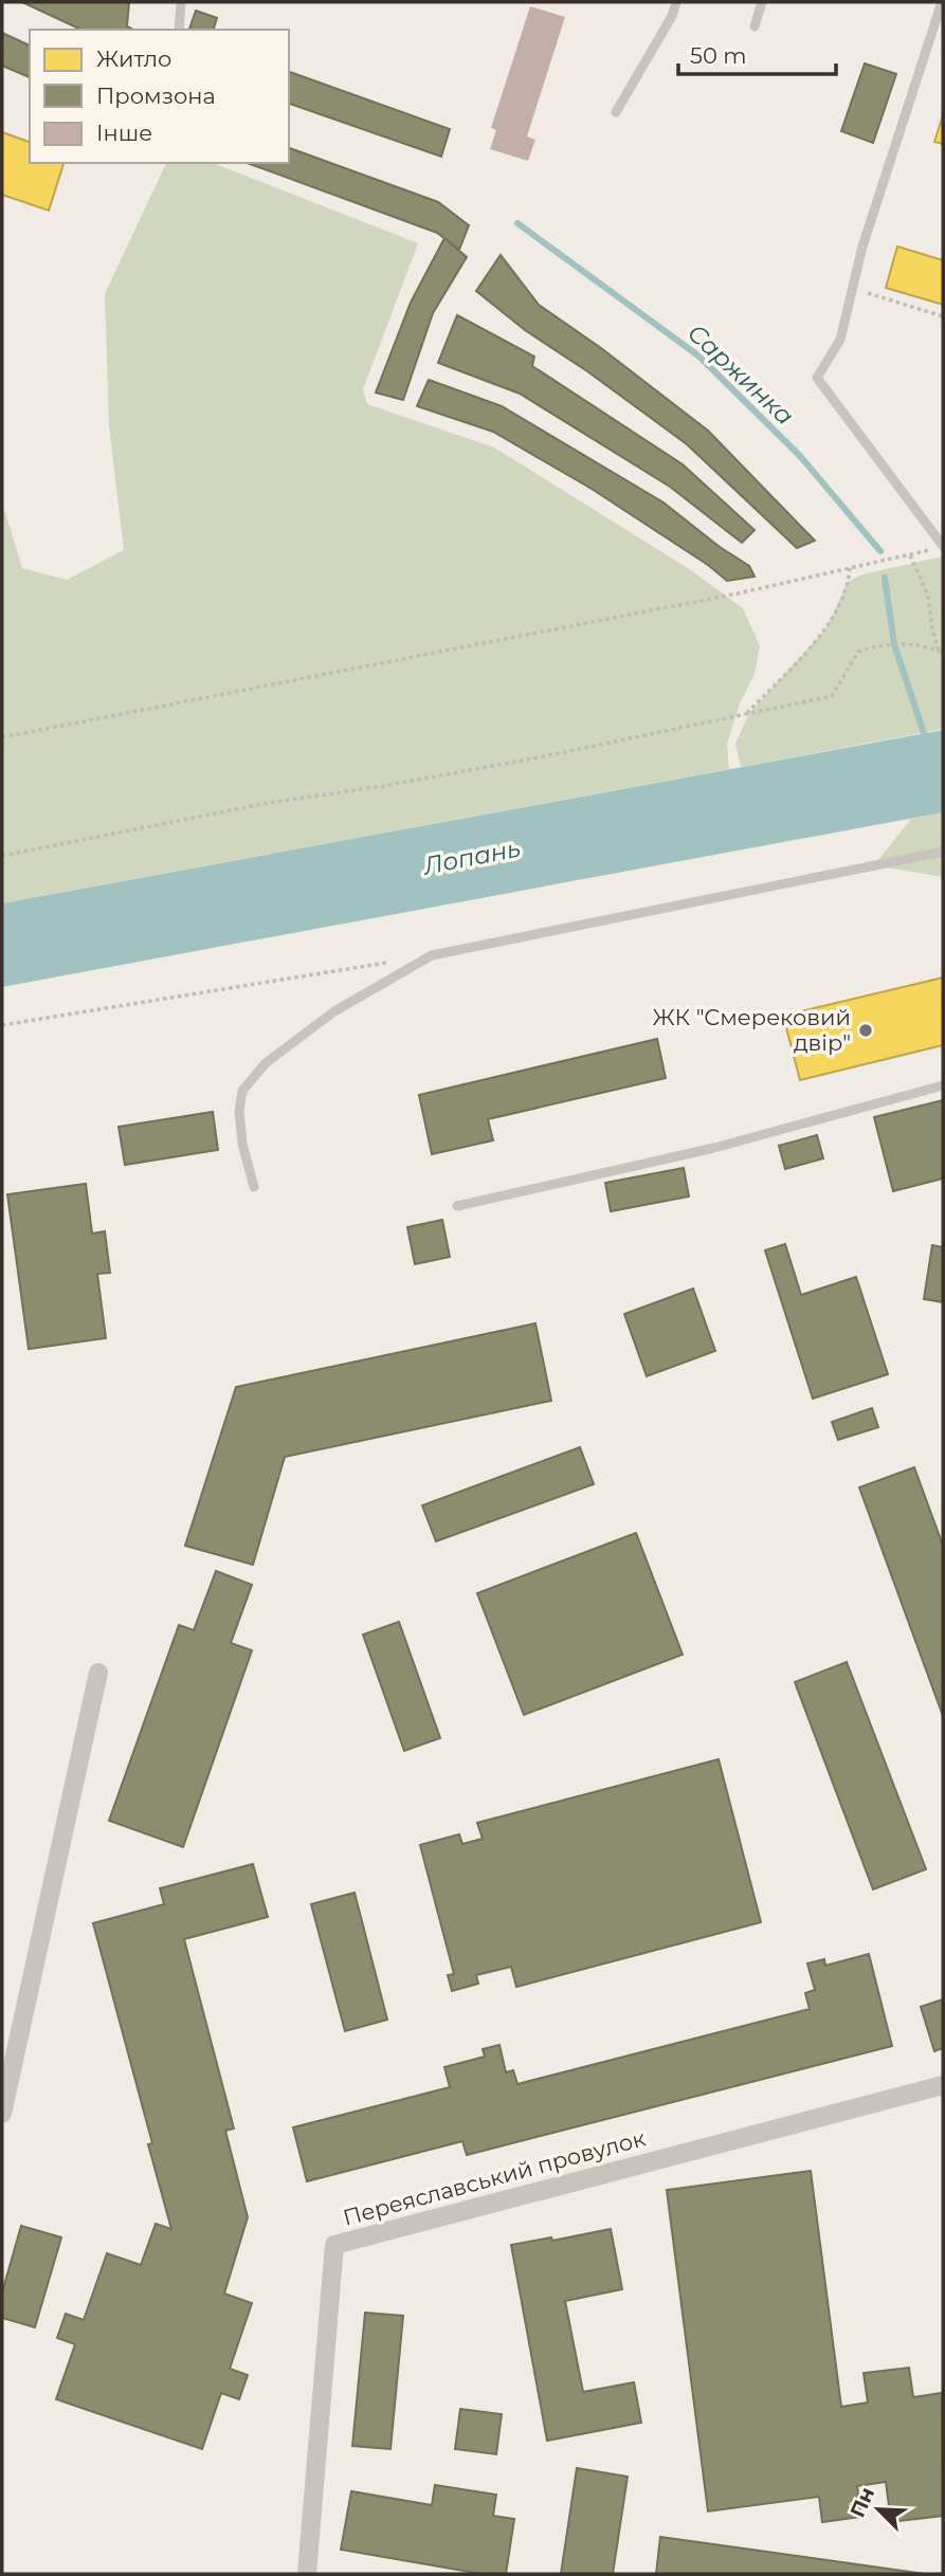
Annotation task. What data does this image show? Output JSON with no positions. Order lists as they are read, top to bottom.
{
  "streets": {
    "street": ["Переяславський провулок"]
  },
  "water": ["Саржинка", "Лопань"],
  "places": ["ЖК \"Смерековий двір\""],
  "legend": ["Житло", "Промзона", "Інше"],
  "scale_bar": "50 m",
  "north": "top left"
}
